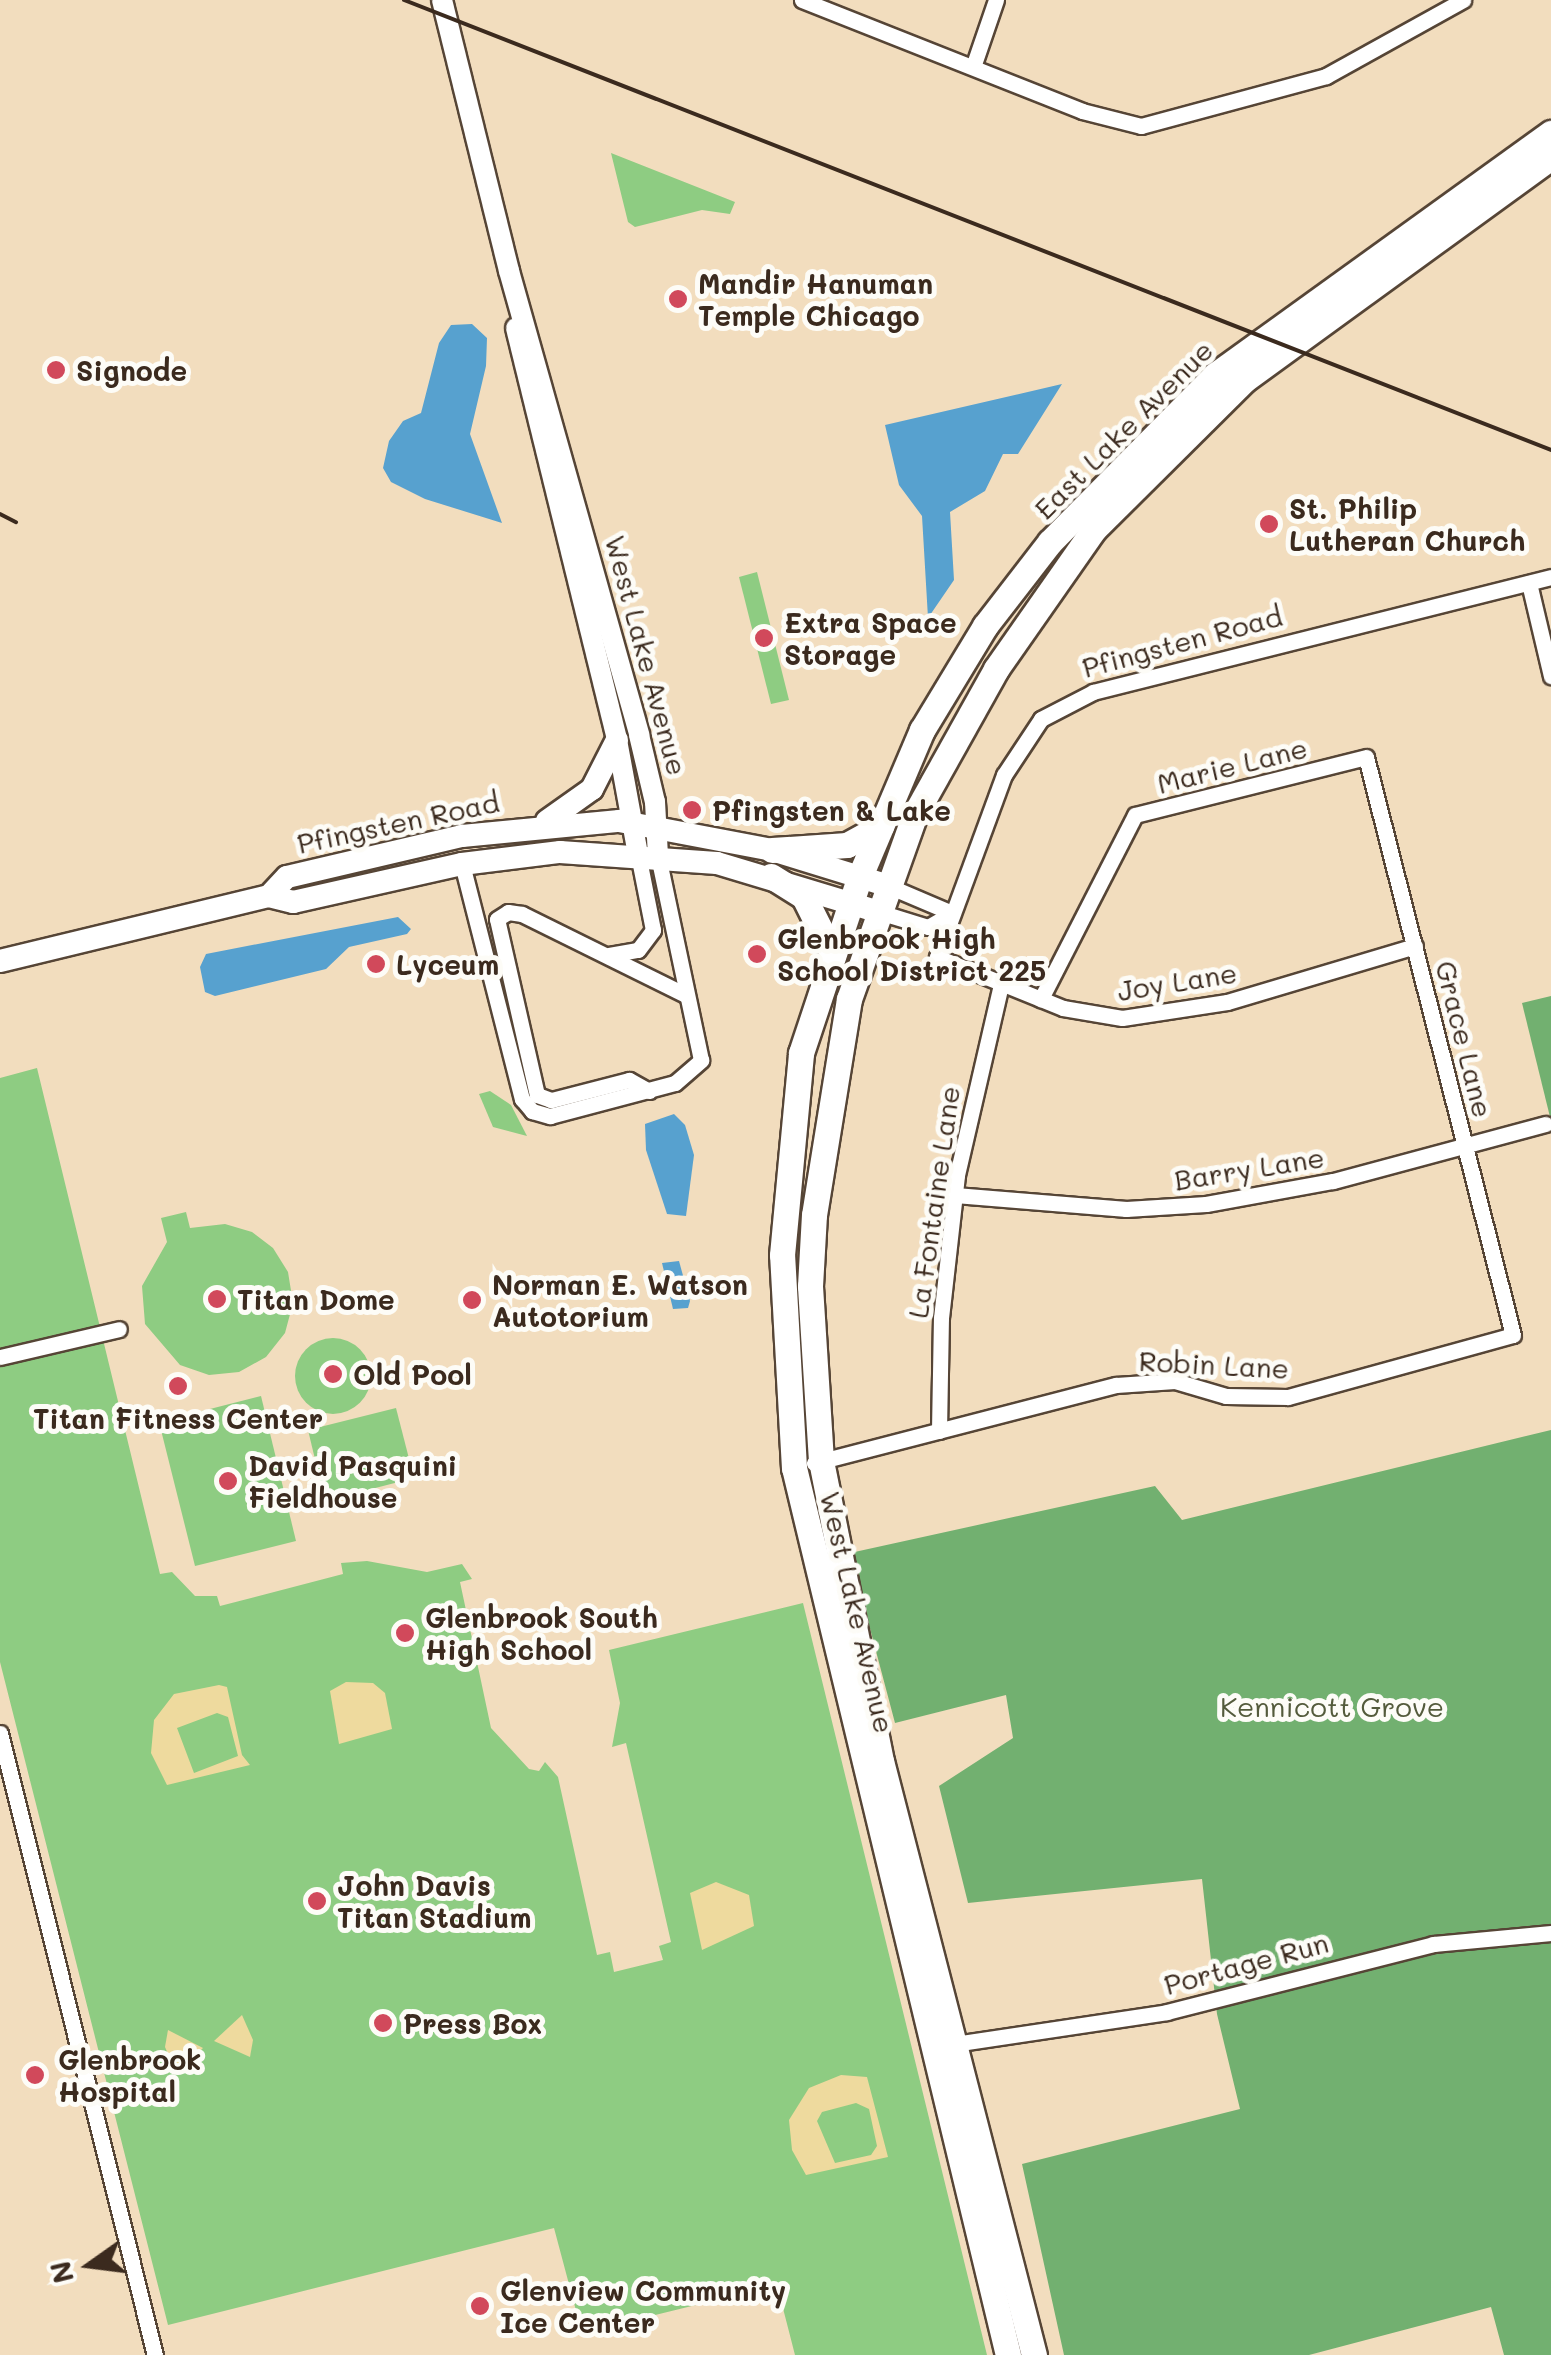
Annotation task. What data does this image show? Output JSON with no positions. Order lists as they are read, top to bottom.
{
  "streets": {
    "main road": ["East Lake Avenue", "Pfingsten Road", "West Lake Avenue"],
    "street": [
      "Marie Lane",
      "Joy Lane",
      "Grace Lane",
      "Barry Lane",
      "La Fontaine Lane",
      "Robin Lane",
      "Portage Run"
    ]
  },
  "crossings": [
    ["East Lake Avenue", "Pfingsten Road"],
    ["East Lake Avenue", "West Lake Avenue"],
    ["Pfingsten Road", "West Lake Avenue"],
    ["Pfingsten Road", "Joy Lane"],
    ["West Lake Avenue", "Robin Lane"],
    ["West Lake Avenue", "Portage Run"],
    ["Marie Lane", "Joy Lane"],
    ["Marie Lane", "Grace Lane"],
    ["Joy Lane", "Grace Lane"],
    ["Joy Lane", "La Fontaine Lane"],
    ["Grace Lane", "Barry Lane"],
    ["Grace Lane", "Robin Lane"],
    ["Barry Lane", "La Fontaine Lane"],
    ["La Fontaine Lane", "Robin Lane"]
  ],
  "parks": ["Kennicott Grove"],
  "places": [
    "Mandir Hanuman Temple Chicago",
    "Signode",
    "St. Philip Lutheran Church",
    "Extra Space Storage",
    "Pfingsten & Lake",
    "Glenbrook High School District 225",
    "Lyceum",
    "Titan Dome",
    "Norman E. Watson Autotorium",
    "Old Pool",
    "Titan Fitness Center",
    "David Pasquini Fieldhouse",
    "Glenbrook South High School",
    "John Davis Titan Stadium",
    "Press Box",
    "Glenbrook Hospital",
    "Glenview Community Ice Center"
  ],
  "north": "left"
}
